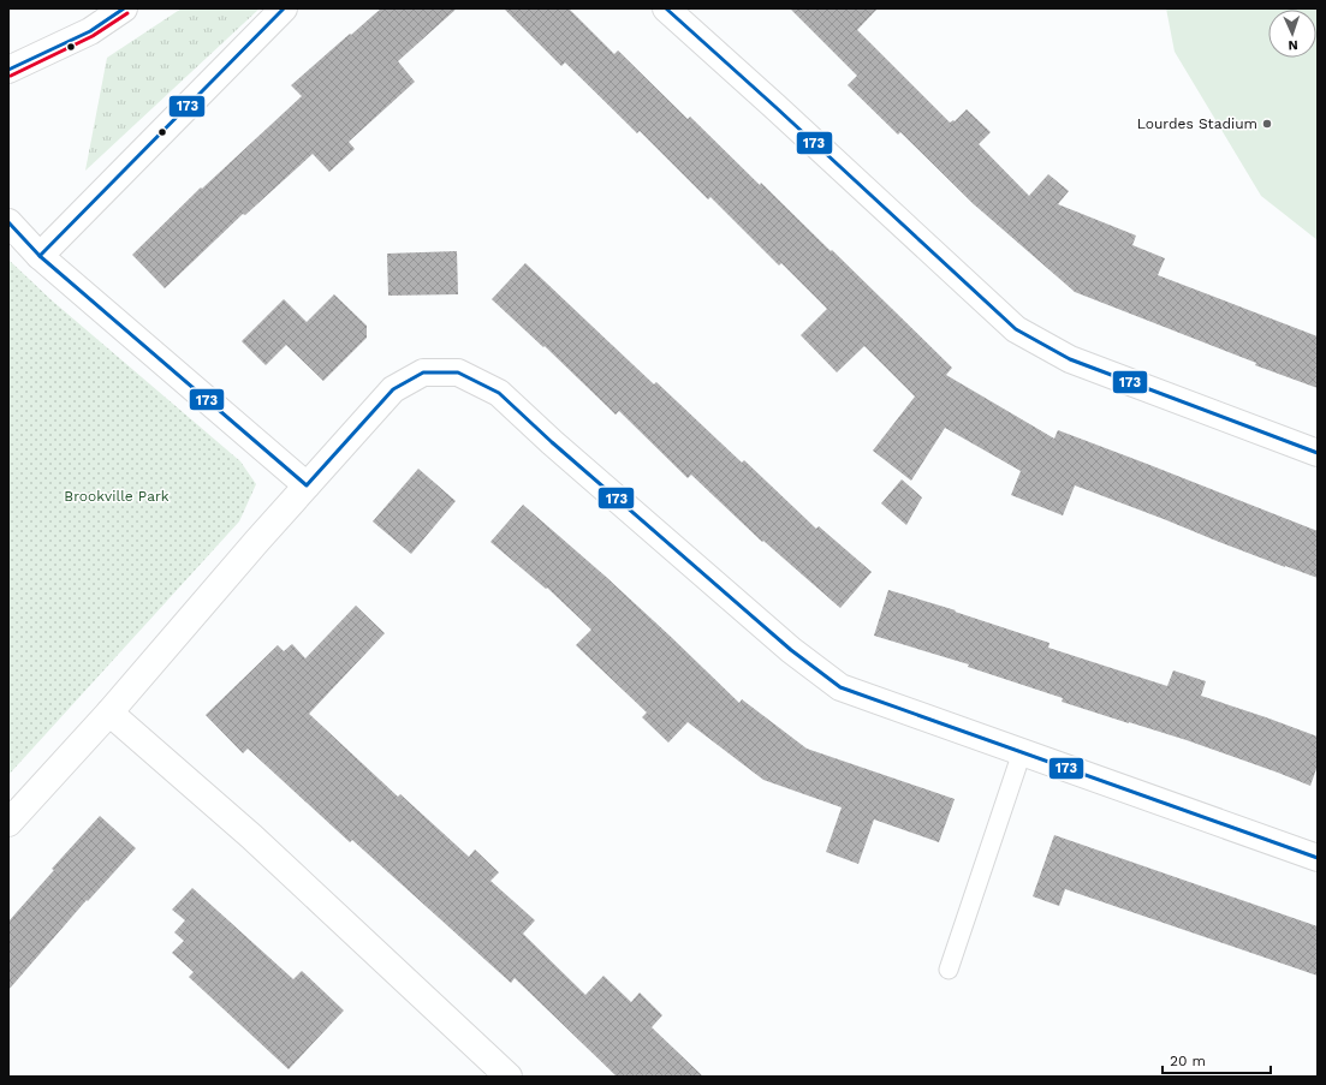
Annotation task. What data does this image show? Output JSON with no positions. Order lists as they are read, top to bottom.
{
  "parks": ["Brookville Park"],
  "places": ["Lourdes Stadium"],
  "lines": ["transit line 173"],
  "scale_bar": "20 m",
  "north": "bottom"
}
